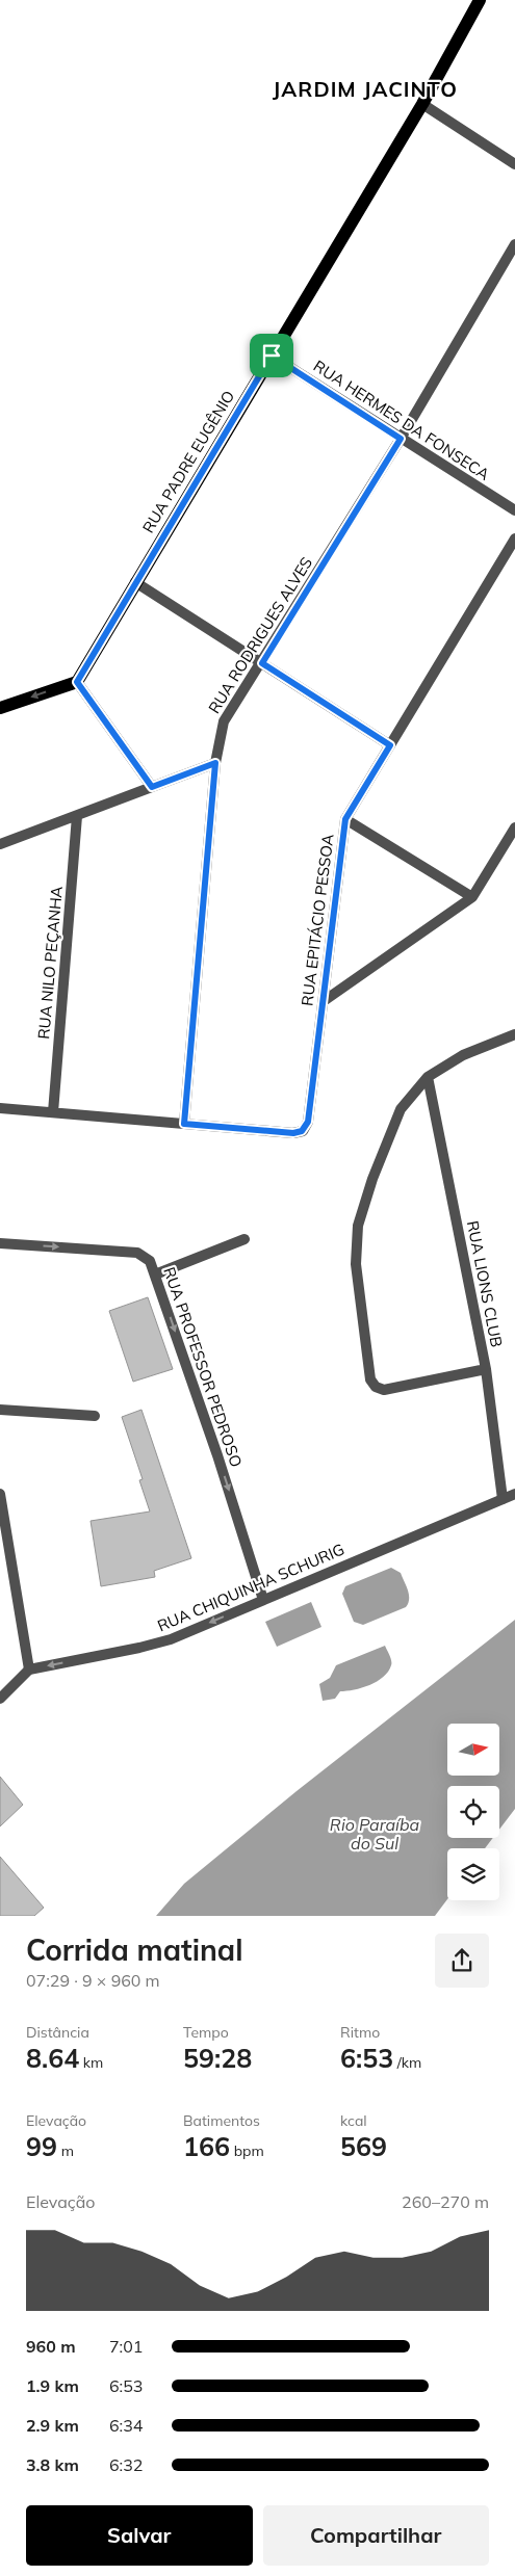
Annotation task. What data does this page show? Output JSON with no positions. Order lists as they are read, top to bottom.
{
  "streets": {
    "main road": ["RUA PADRE EUGÊNIO"],
    "street": [
      "RUA HERMES DA FONSECA",
      "RUA RODRIGUES ALVES",
      "RUA EPITÁCIO PESSOA",
      "RUA NILO PEÇANHA",
      "RUA LIONS CLUB",
      "RUA PROFESSOR PEDROSO",
      "RUA CHIQUINHA SCHURIG"
    ]
  },
  "crossings": [
    ["RUA HERMES DA FONSECA", "RUA PADRE EUGÊNIO"],
    ["RUA HERMES DA FONSECA", "RUA RODRIGUES ALVES"],
    ["RUA RODRIGUES ALVES", "RUA EPITÁCIO PESSOA"],
    ["RUA LIONS CLUB", "RUA CHIQUINHA SCHURIG"],
    ["RUA PROFESSOR PEDROSO", "RUA CHIQUINHA SCHURIG"]
  ],
  "one_way": ["RUA PROFESSOR PEDROSO", "RUA CHIQUINHA SCHURIG"],
  "districts": ["JARDIM JACINTO"],
  "water": ["Rio Paraíba do Sul"],
  "north": "right",
  "page": {
    "heading": ["Corrida matinal", "07:29 · 9 × 960 m"],
    "stats": [
      ["Distância", "8.64 km"],
      ["Tempo", "59:28"],
      ["Ritmo", "6:53 /km"],
      ["Elevação", "99 m"],
      ["Batimentos", "166 bpm"],
      ["kcal", "569"]
    ],
    "chart": ["Elevação", "260–270 m"],
    "list": [
      {
        "name": "960 m",
        "note": "7:01"
      },
      {
        "name": "1.9 km",
        "note": "6:53"
      },
      {
        "name": "2.9 km",
        "note": "6:34"
      },
      {
        "name": "3.8 km",
        "note": "6:32"
      }
    ],
    "buttons": ["Salvar", "Compartilhar"]
  }
}
